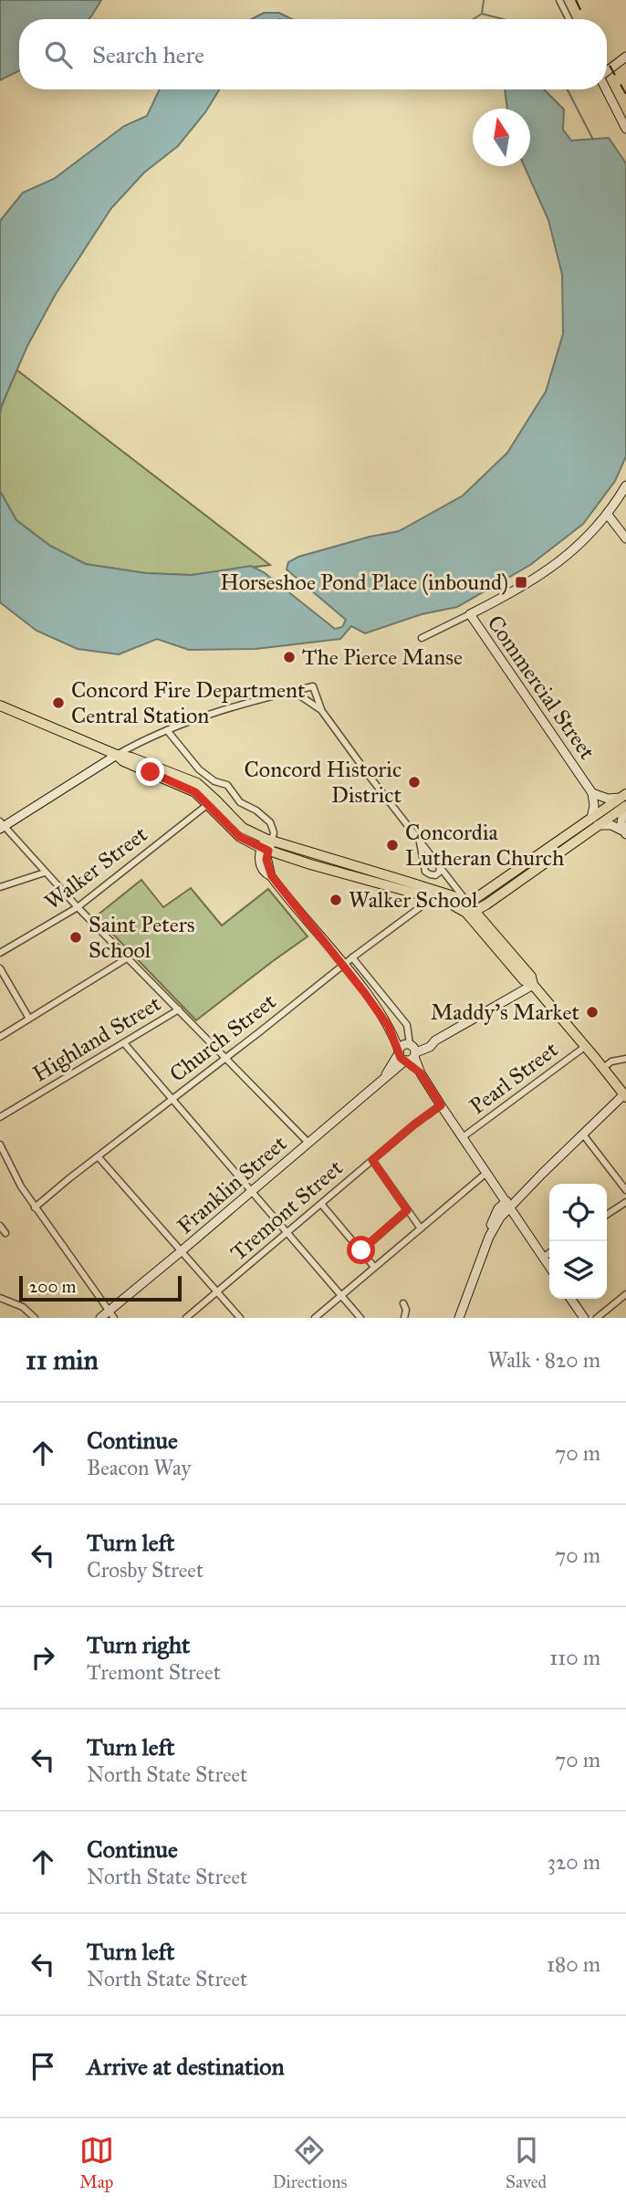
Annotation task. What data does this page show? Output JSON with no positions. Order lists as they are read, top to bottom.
{
  "streets": {
    "street": [
      "Commercial Street",
      "Walker Street",
      "Church Street",
      "Highland Street",
      "Pearl Street",
      "Franklin Street",
      "Tremont Street"
    ]
  },
  "places": {
    "transit": ["Horseshoe Pond Place (inbound)"],
    "other": [
      "The Pierce Manse",
      "Concord Fire Department Central Station",
      "Concord Historic District",
      "Concordia Lutheran Church",
      "Walker School",
      "Saint Peters School",
      "Maddy's Market"
    ]
  },
  "scale_bar": "200 m",
  "north": "top",
  "page": {
    "search": "Search here",
    "scale": "200 m",
    "heading": ["11 min", "Walk · 820 m"],
    "list": [
      ["Continue", "Beacon Way", "70 m"],
      ["Turn left", "Crosby Street", "70 m"],
      ["Turn right", "Tremont Street", "110 m"],
      ["Turn left", "North State Street", "70 m"],
      ["Continue", "North State Street", "320 m"],
      ["Turn left", "North State Street", "180 m"],
      "Arrive at destination"
    ],
    "nav": ["Map", "Directions", "Saved"]
  }
}
